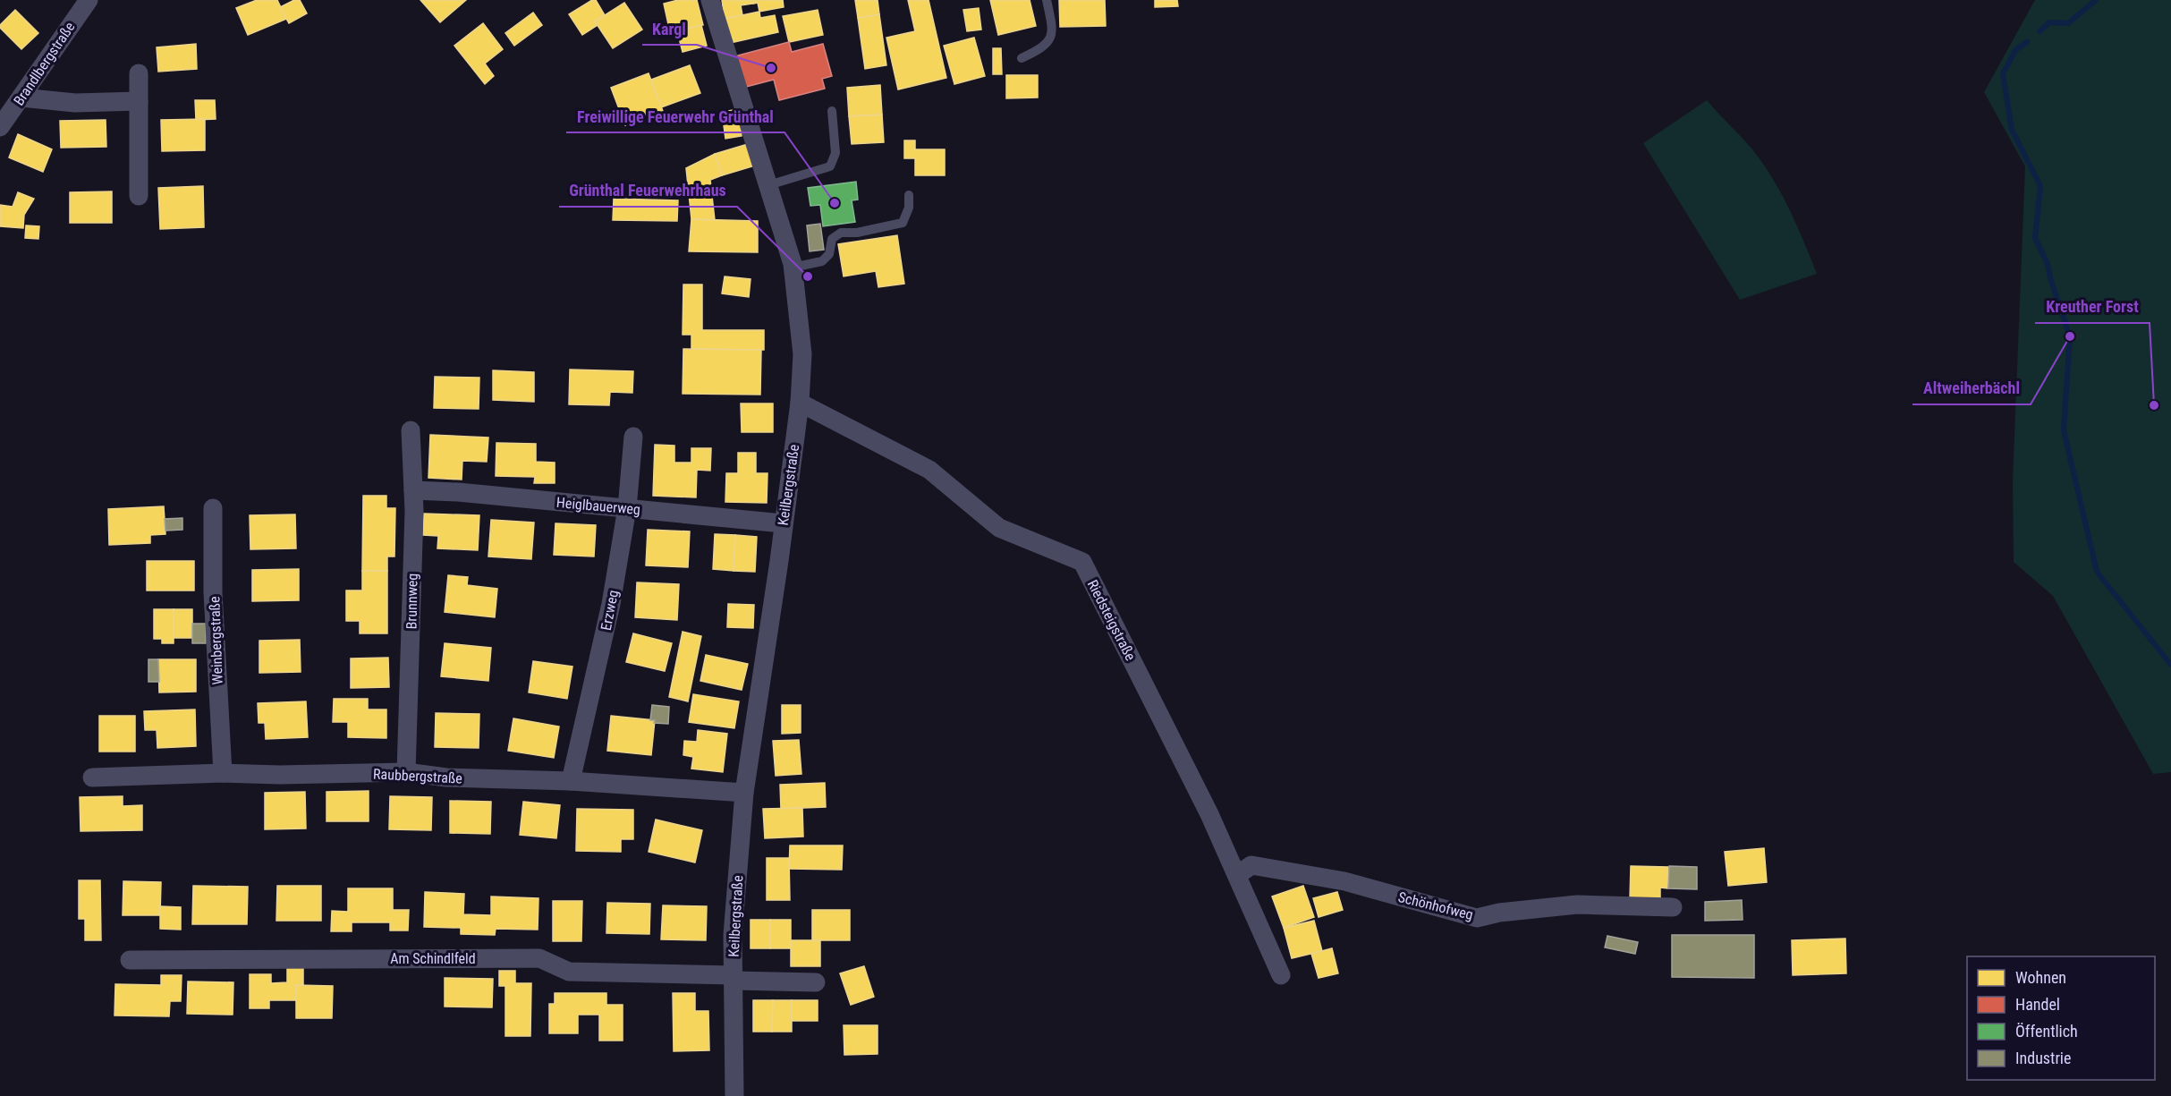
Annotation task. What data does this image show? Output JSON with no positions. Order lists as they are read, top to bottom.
{
  "streets": {
    "street": [
      "Brandlbergstraße",
      "Keilbergstraße",
      "Heiglbauerweg",
      "Brunnweg",
      "Erzweg",
      "Riedsteigstraße",
      "Weinbergstraße",
      "Raubbergstraße",
      "Schönhofweg",
      "Am Schindlfeld"
    ]
  },
  "crossings": [
    ["Keilbergstraße", "Heiglbauerweg"],
    ["Keilbergstraße", "Riedsteigstraße"],
    ["Keilbergstraße", "Raubbergstraße"],
    ["Keilbergstraße", "Am Schindlfeld"],
    ["Heiglbauerweg", "Brunnweg"],
    ["Heiglbauerweg", "Erzweg"],
    ["Brunnweg", "Raubbergstraße"],
    ["Erzweg", "Raubbergstraße"],
    ["Riedsteigstraße", "Schönhofweg"],
    ["Weinbergstraße", "Raubbergstraße"]
  ],
  "places": [
    "Kargl",
    "Freiwillige Feuerwehr Grünthal",
    "Grünthal Feuerwehrhaus",
    "Altweiherbächl",
    "Kreuther Forst"
  ],
  "legend": [
    "Wohnen",
    "Handel",
    "Öffentlich",
    "Industrie"
  ]
}
